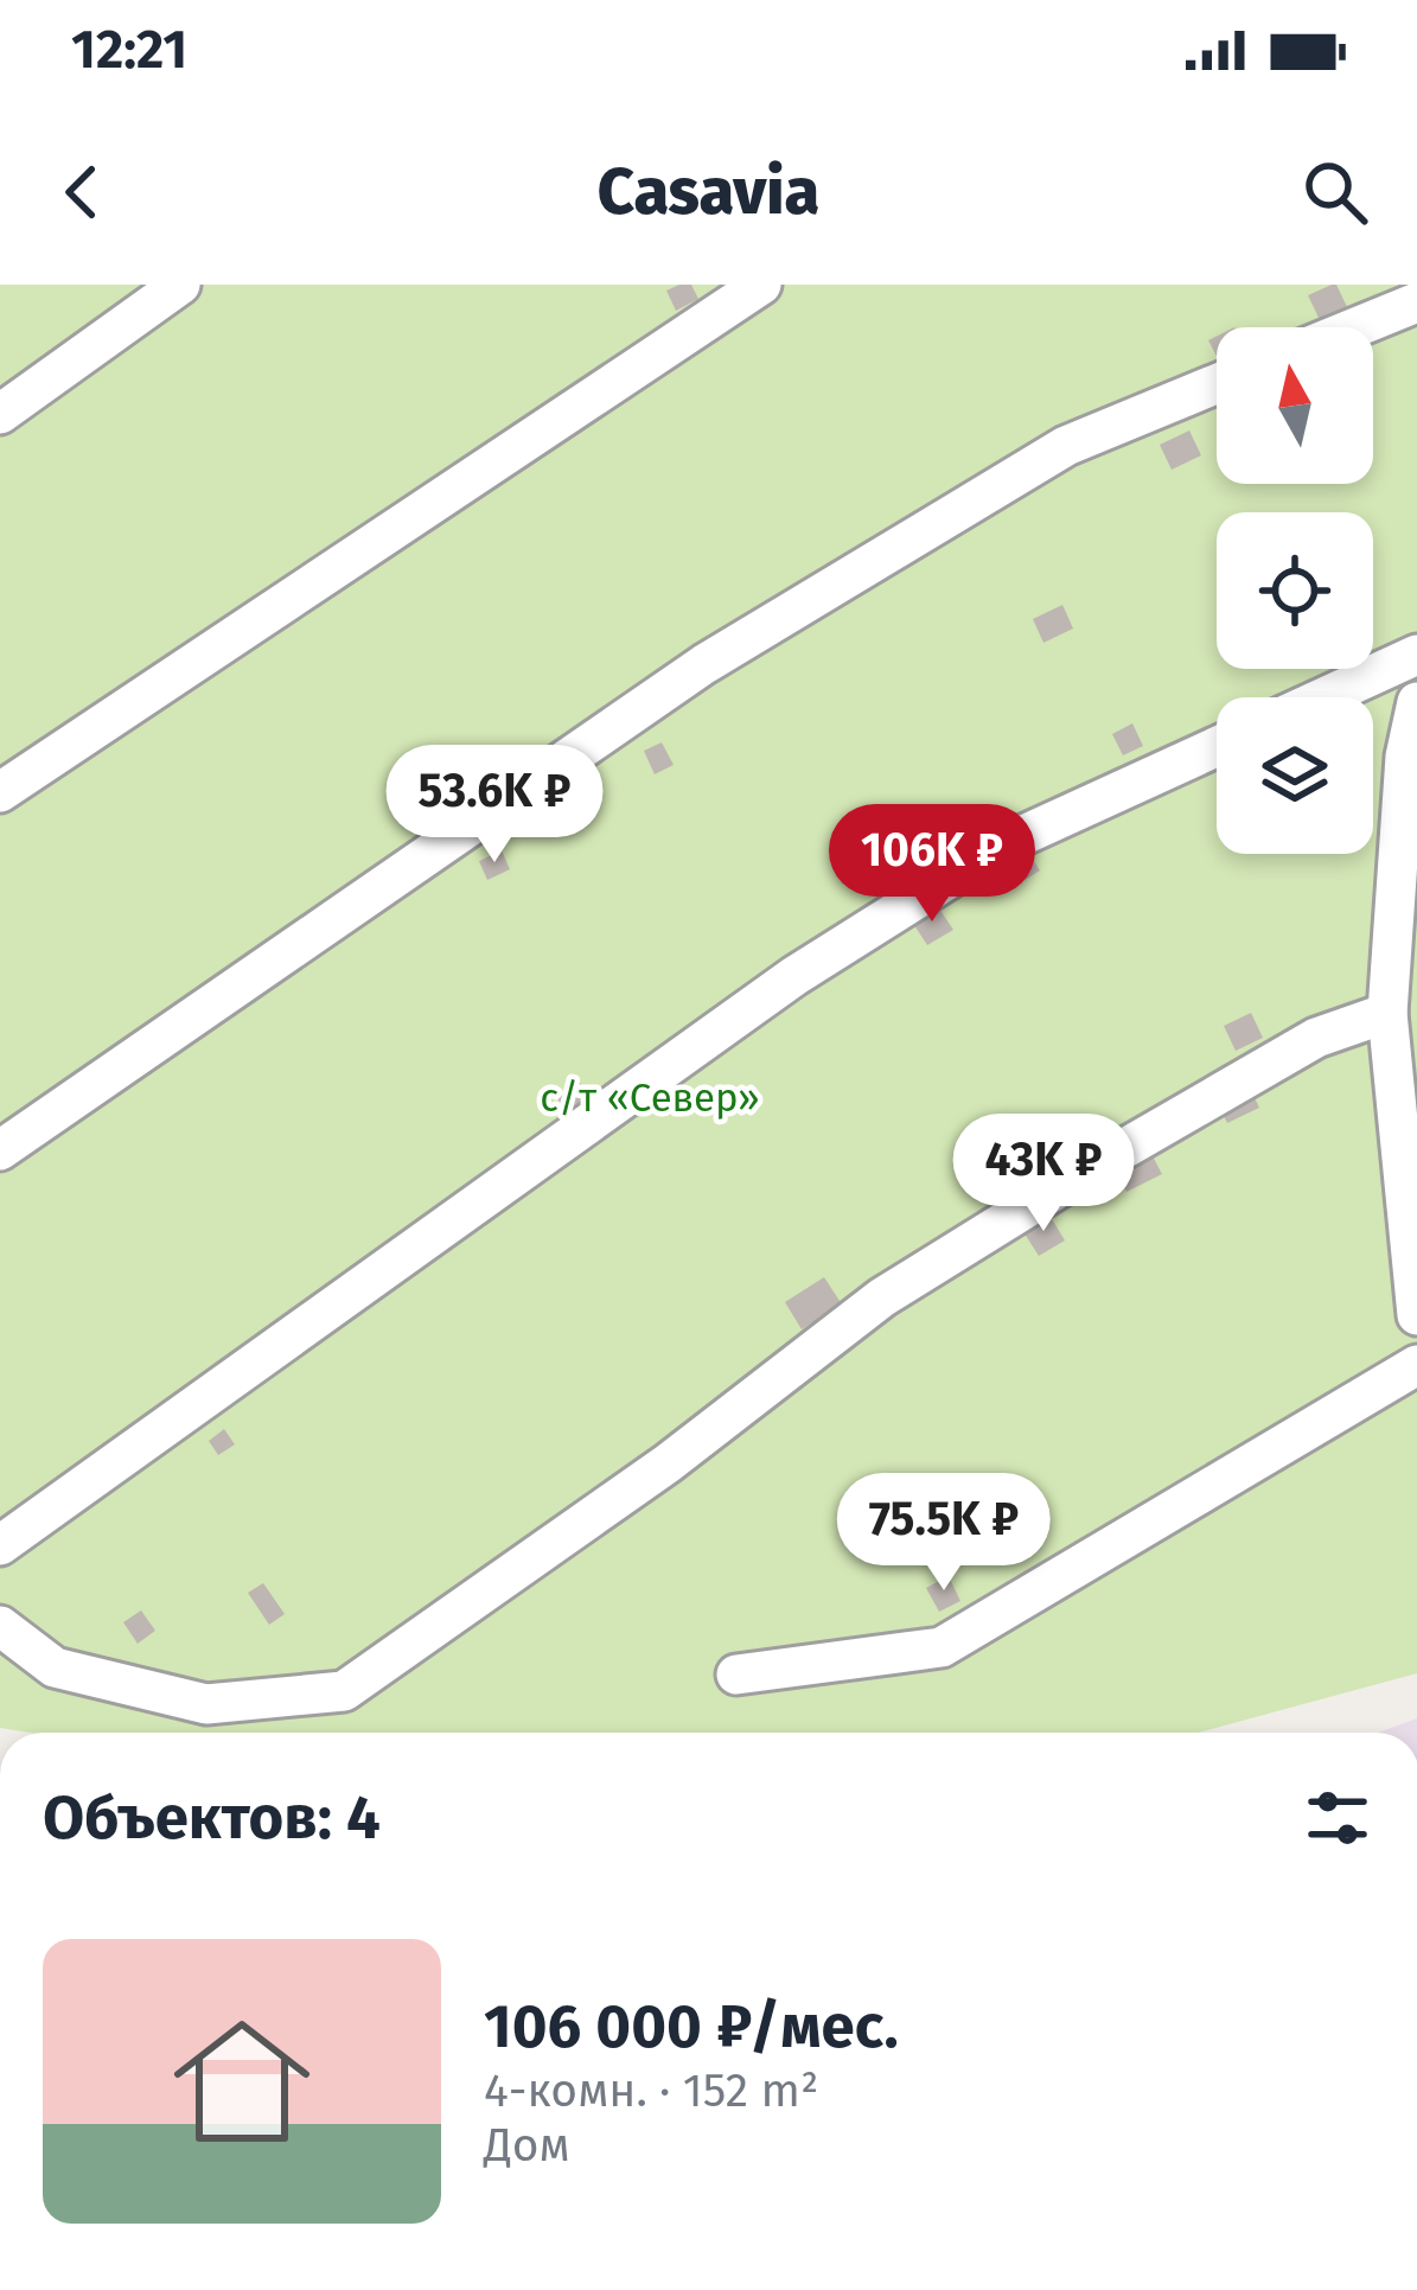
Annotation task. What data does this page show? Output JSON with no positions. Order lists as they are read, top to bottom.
{
  "parks": ["с/т «Север»"],
  "north": "top",
  "page": {
    "status": "12:21",
    "header": "Casavia",
    "price": [
      "53.6K ₽",
      "106K ₽",
      "43K ₽",
      "75.5K ₽"
    ],
    "heading": "Объектов: 4",
    "list": [
      {
        "name": "106 000 ₽/мес.",
        "note": "4-комн. · 152 m² · Дом"
      }
    ]
  }
}
